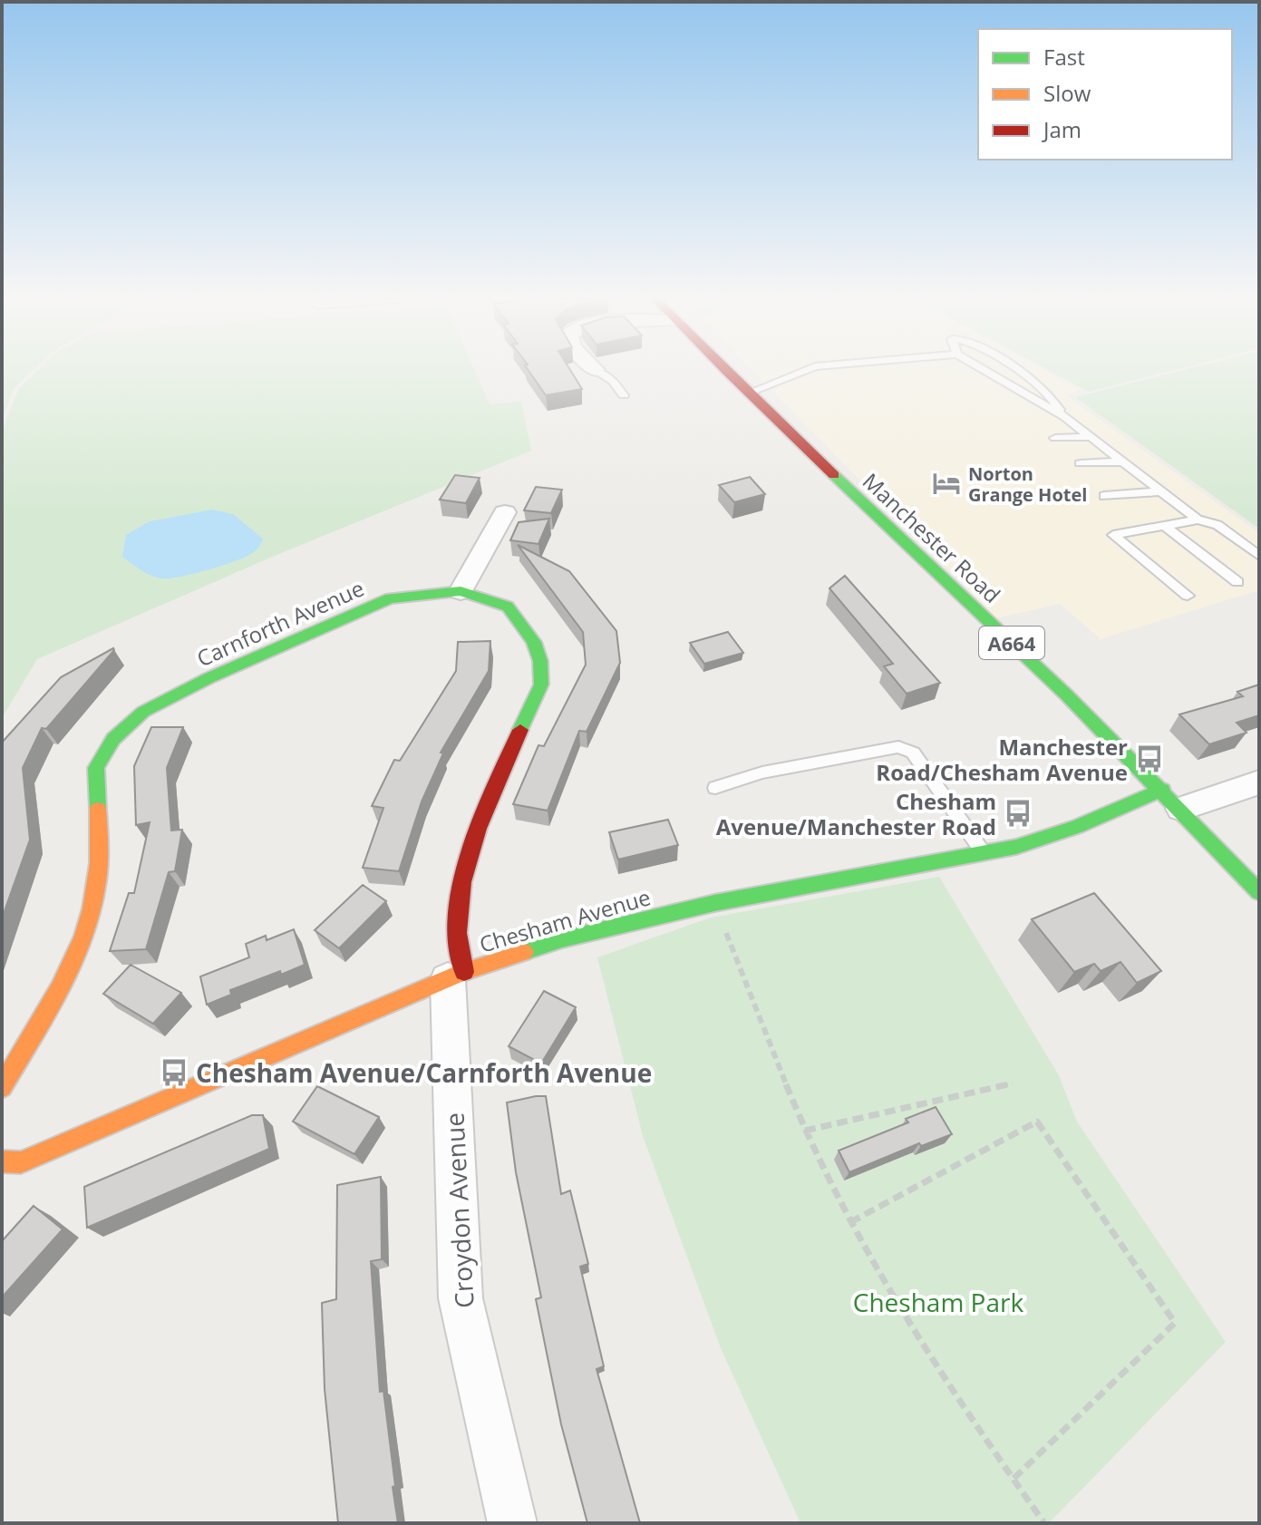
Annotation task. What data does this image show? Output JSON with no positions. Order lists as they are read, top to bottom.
{
  "streets": {
    "street": [
      "Manchester Road",
      "Carnforth Avenue",
      "A664",
      "Chesham Avenue",
      "Croydon Avenue"
    ]
  },
  "crossings": [
    ["Manchester Road", "A664"],
    ["Manchester Road", "Chesham Avenue"],
    ["Carnforth Avenue", "Chesham Avenue"],
    ["Carnforth Avenue", "Croydon Avenue"],
    ["Chesham Avenue", "Croydon Avenue"]
  ],
  "parks": ["Chesham Park"],
  "places": {
    "hotel": ["Norton Grange Hotel"],
    "bus stop": ["Manchester Road/Chesham Avenue", "Chesham Avenue/Manchester Road", "Chesham Avenue/Carnforth Avenue"]
  },
  "legend": ["Fast", "Slow", "Jam"]
}
